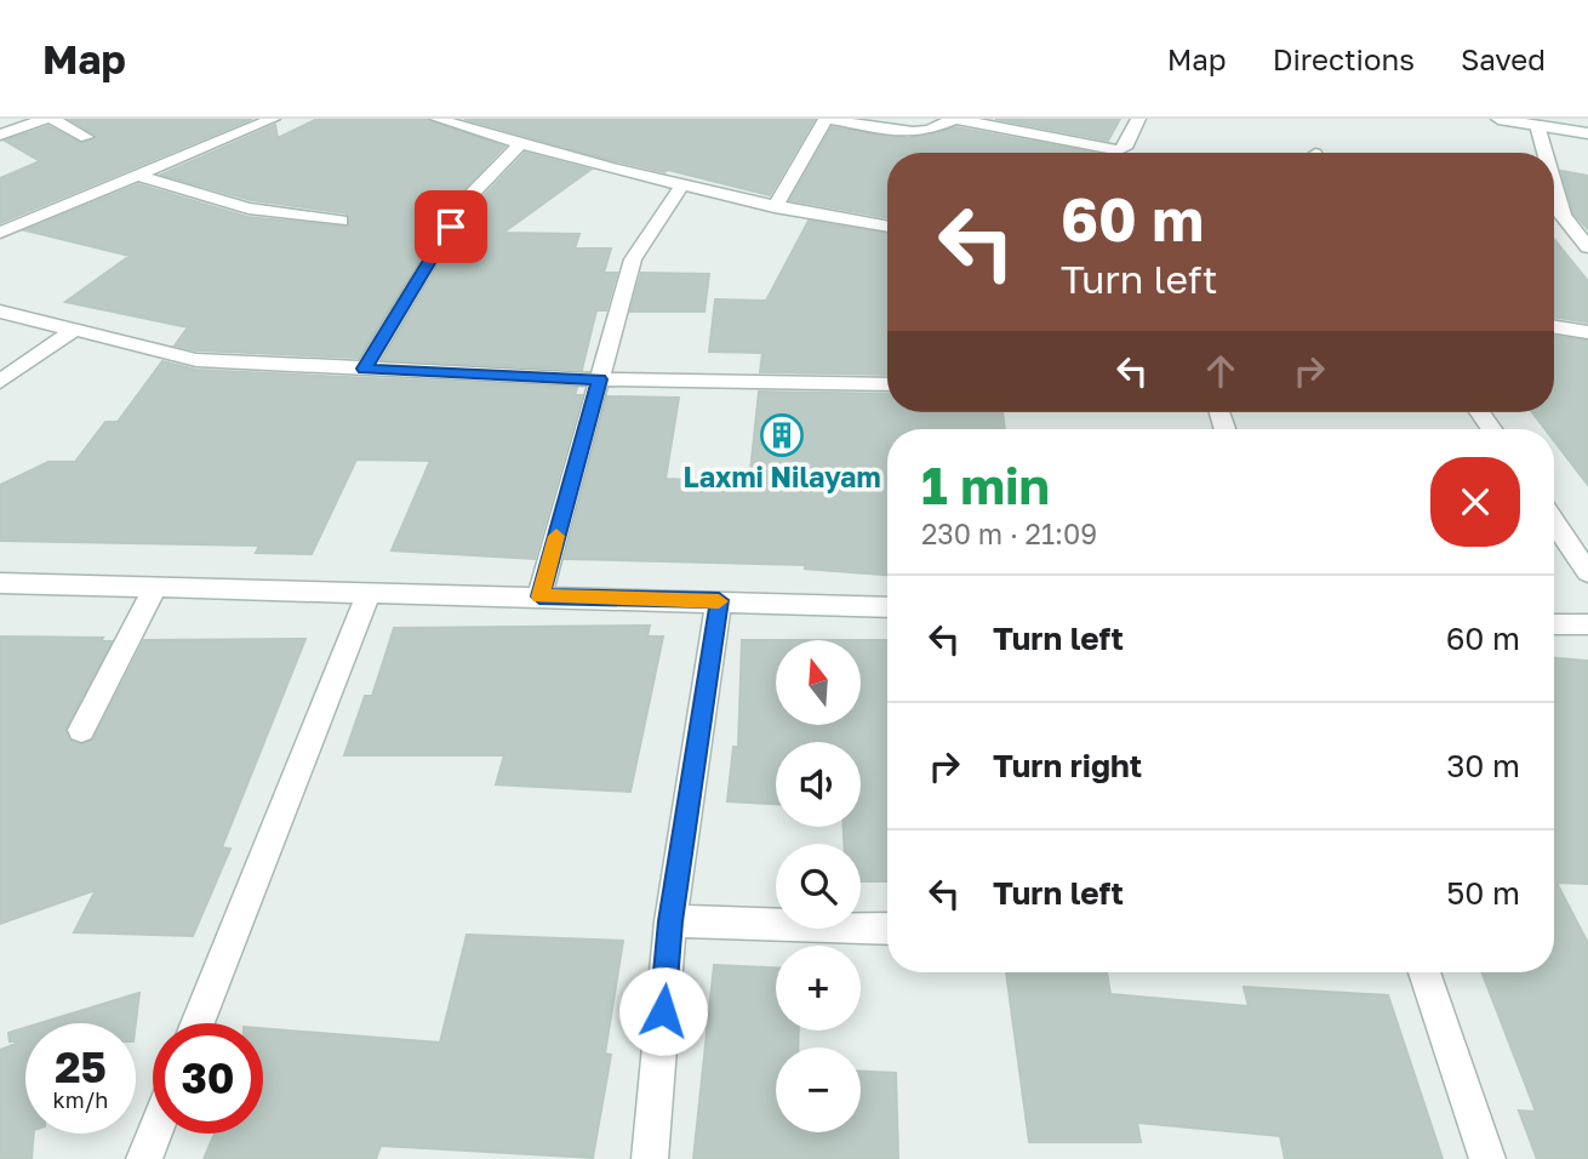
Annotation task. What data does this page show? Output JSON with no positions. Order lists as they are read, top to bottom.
{
  "places": {
    "building": ["Laxmi Nilayam"]
  },
  "north": "top",
  "page": {
    "header": "Map",
    "nav": ["Map", "Directions", "Saved"],
    "turn": ["60 m", "Turn left"],
    "heading": ["1 min", "230 m · 21:09"],
    "list": [
      {
        "name": "Turn left",
        "value": "60 m"
      },
      {
        "name": "Turn right",
        "value": "30 m"
      },
      {
        "name": "Turn left",
        "value": "50 m"
      }
    ],
    "map_buttons": ["+", "−"],
    "speed": "25 km/h",
    "limit": "30"
  }
}
